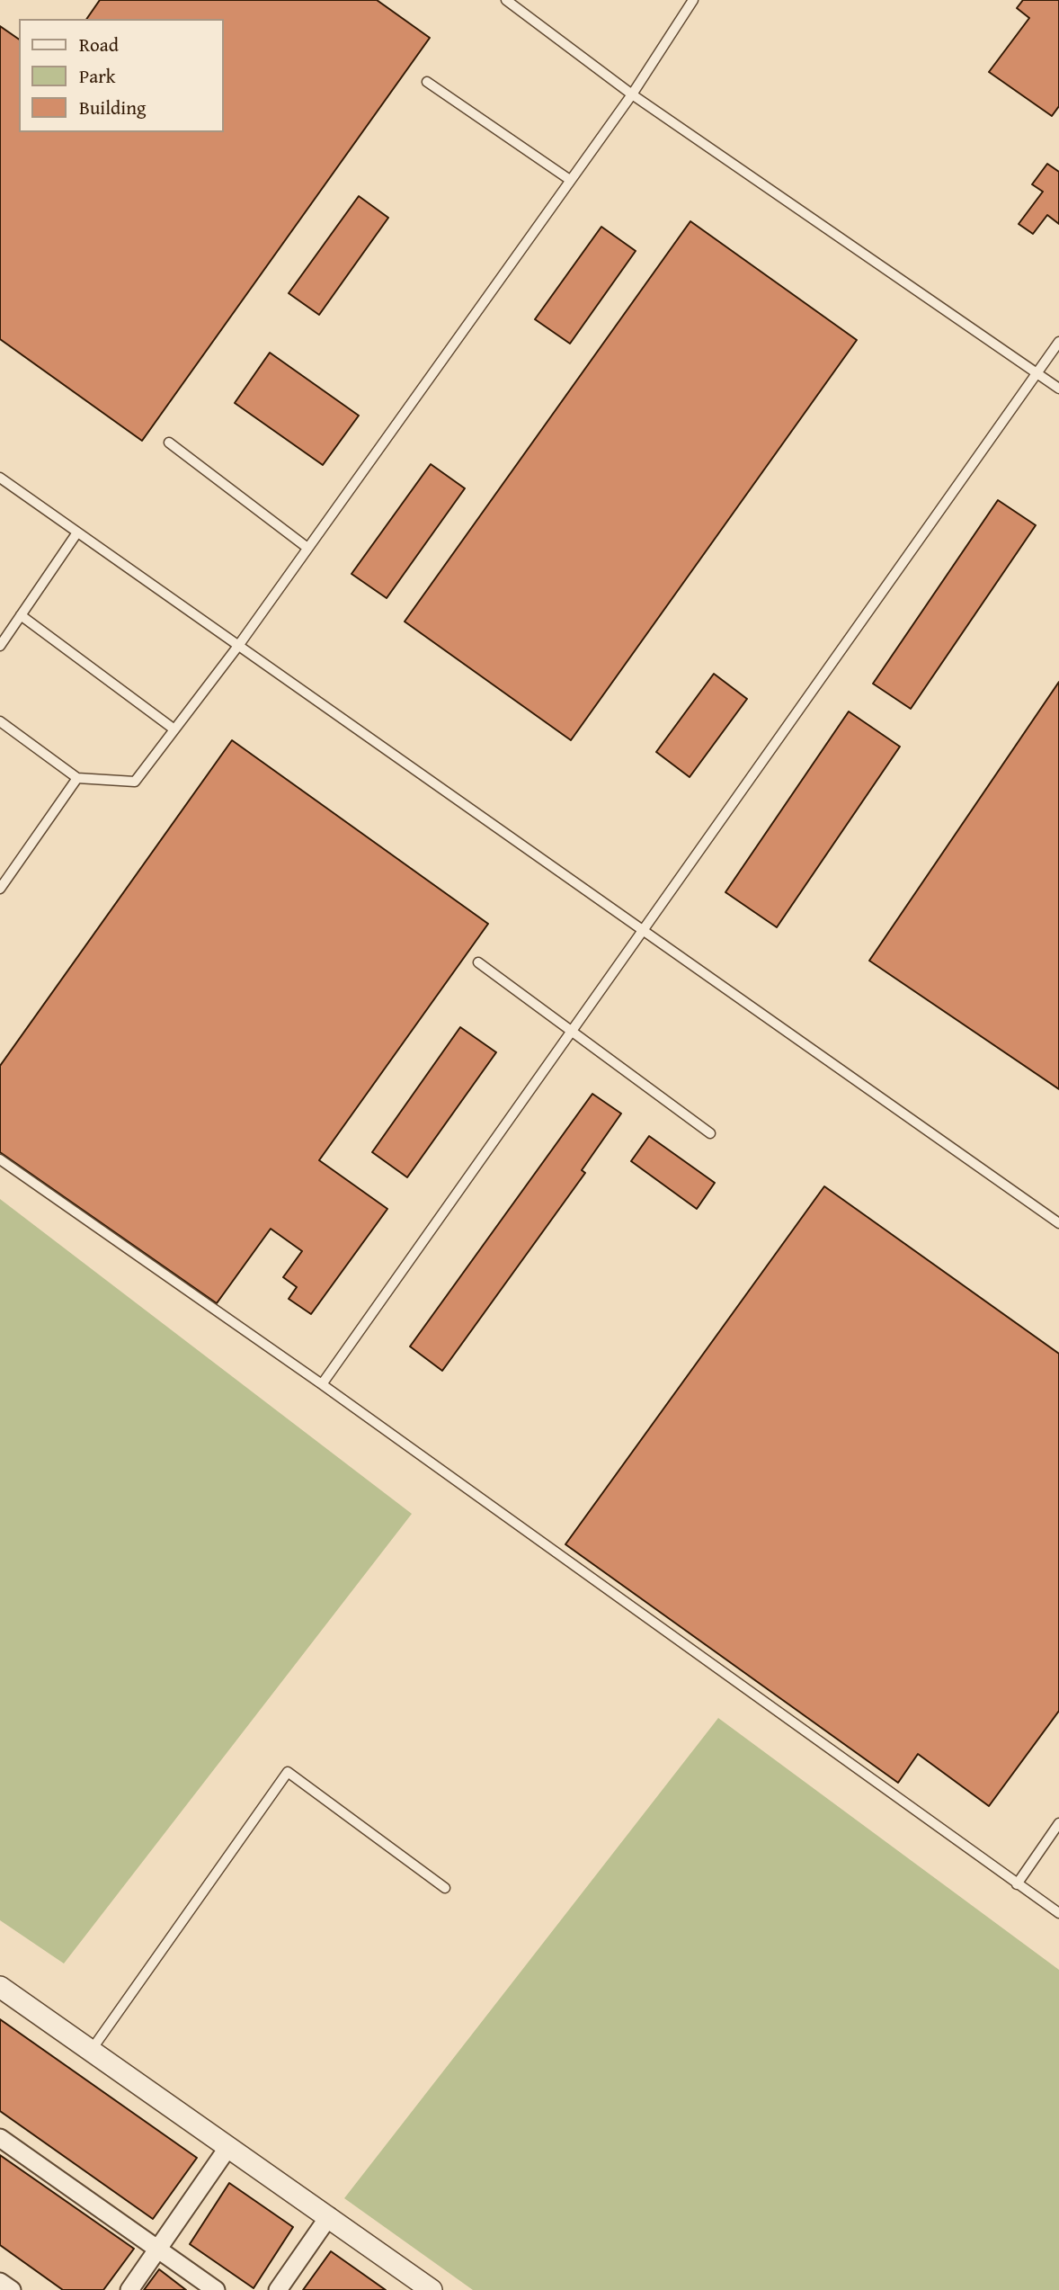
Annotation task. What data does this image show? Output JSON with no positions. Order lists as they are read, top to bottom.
{
  "legend": ["Road", "Park", "Building"]
}
